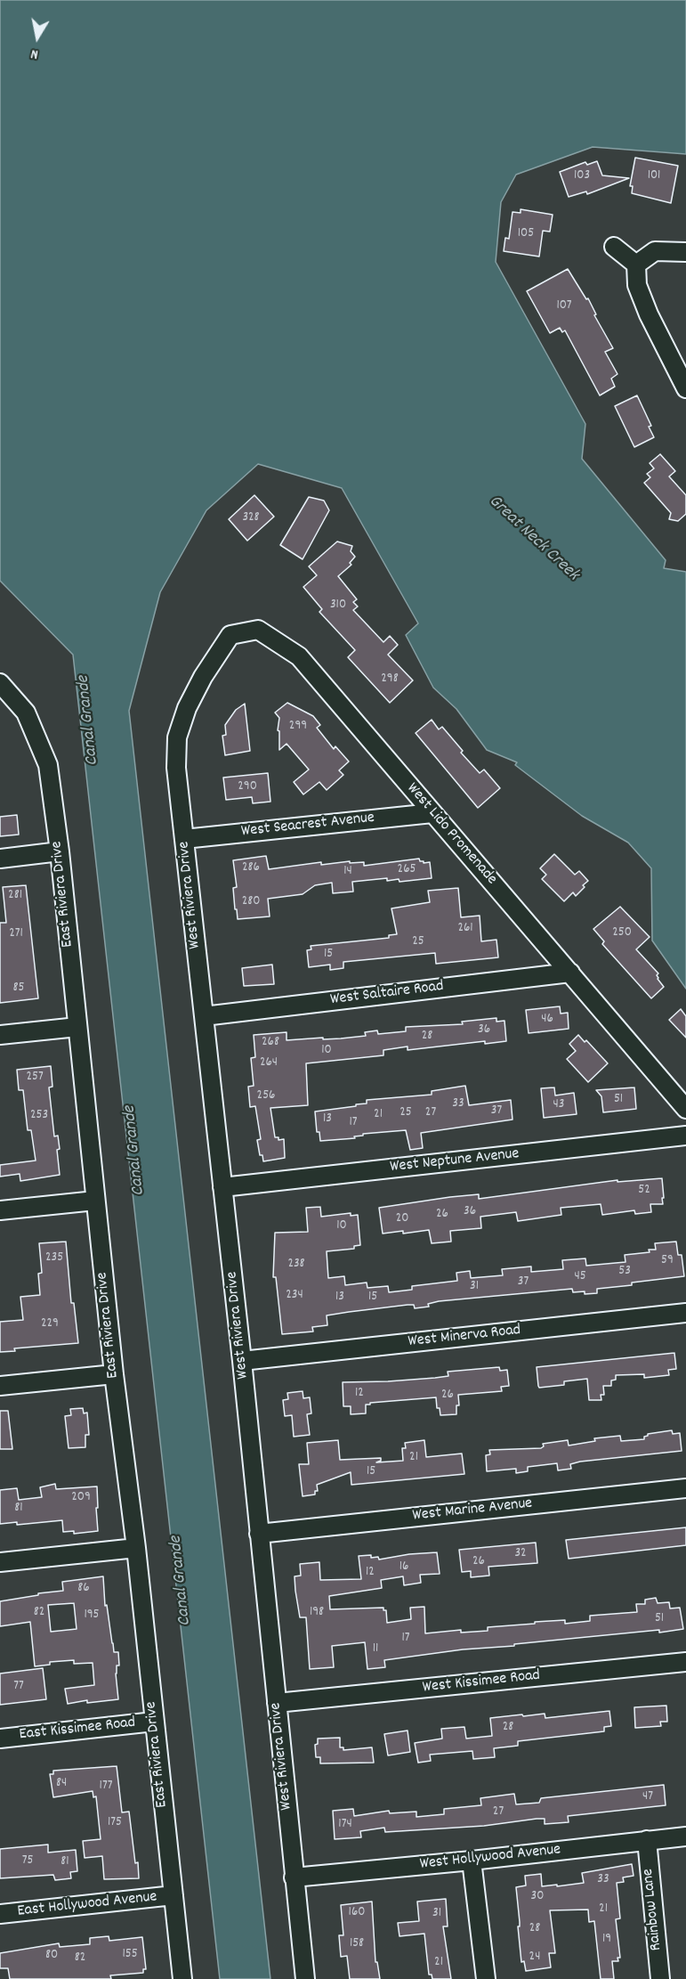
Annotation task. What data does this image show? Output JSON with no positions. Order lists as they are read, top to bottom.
{
  "streets": {
    "street": [
      "West Seacrest Avenue",
      "West Lido Promenade",
      "East Riviera Drive",
      "West Riviera Drive",
      "West Saltaire Road",
      "West Neptune Avenue",
      "West Minerva Road",
      "West Marine Avenue",
      "West Kissimee Road",
      "East Kissimee Road",
      "West Hollywood Avenue",
      "East Hollywood Avenue",
      "Rainbow Lane"
    ]
  },
  "crossings": [
    ["West Seacrest Avenue", "West Lido Promenade"],
    ["West Seacrest Avenue", "West Riviera Drive"],
    ["West Lido Promenade", "West Riviera Drive"],
    ["West Lido Promenade", "West Saltaire Road"],
    ["East Riviera Drive", "East Kissimee Road"],
    ["East Riviera Drive", "East Hollywood Avenue"],
    ["West Riviera Drive", "West Saltaire Road"],
    ["West Riviera Drive", "West Neptune Avenue"],
    ["West Riviera Drive", "West Minerva Road"],
    ["West Riviera Drive", "West Marine Avenue"],
    ["West Riviera Drive", "West Kissimee Road"],
    ["West Riviera Drive", "West Hollywood Avenue"],
    ["West Hollywood Avenue", "Rainbow Lane"]
  ],
  "water": ["Great Neck Creek", "Canal Grande"],
  "house_numbers": [
    "103",
    "101",
    "105",
    "107",
    "328",
    "310",
    "298",
    "299",
    "290",
    "286",
    "265",
    "14",
    "281",
    "280",
    "261",
    "250",
    "271",
    "25",
    "15",
    "85",
    "46",
    "36",
    "28",
    "268",
    "10",
    "264",
    "257",
    "256",
    "51",
    "33",
    "43",
    "37",
    "25",
    "27",
    "21",
    "253",
    "13",
    "17",
    "52",
    "36",
    "26",
    "20",
    "10",
    "235",
    "59",
    "238",
    "53",
    "45",
    "37",
    "31",
    "234",
    "13",
    "15",
    "229",
    "12",
    "26",
    "21",
    "15",
    "209",
    "81",
    "32",
    "26",
    "16",
    "12",
    "86",
    "82",
    "198",
    "195",
    "51",
    "17",
    "11",
    "77",
    "28",
    "84",
    "177",
    "47",
    "27",
    "175",
    "174",
    "75",
    "81",
    "33",
    "30",
    "21",
    "160",
    "31",
    "28",
    "19",
    "158",
    "155",
    "80",
    "24",
    "82",
    "21"
  ],
  "north": "bottom"
}
